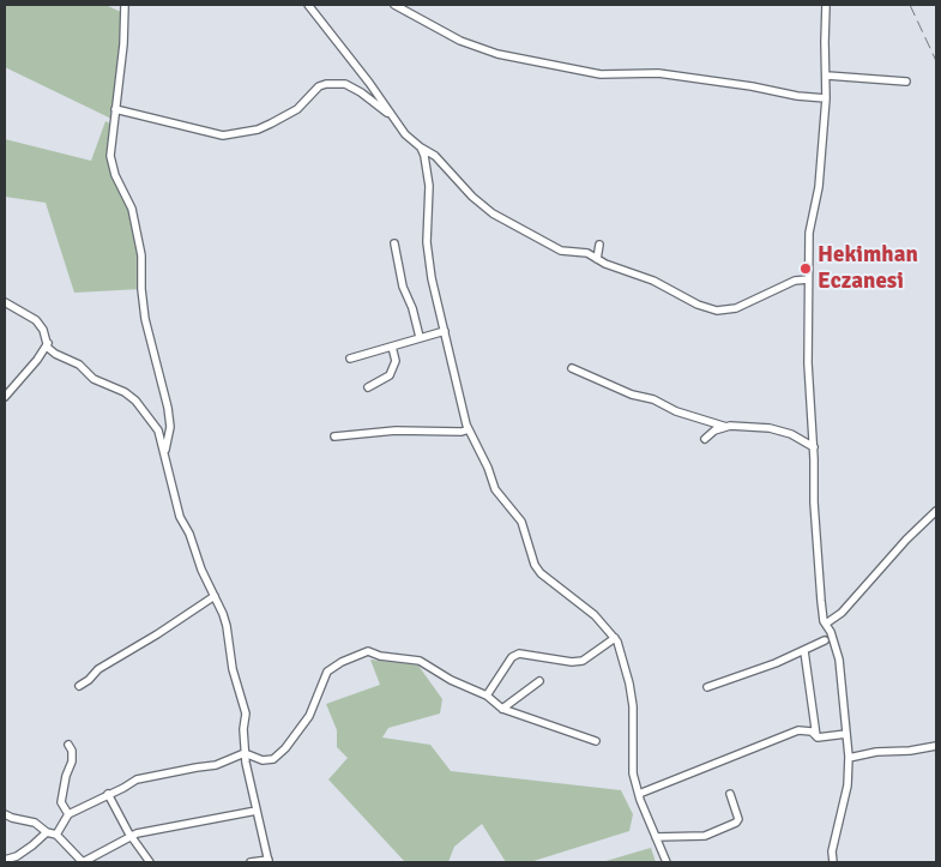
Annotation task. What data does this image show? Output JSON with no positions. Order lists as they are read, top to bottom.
{
  "places": ["Hekimhan Eczanesi"]
}
